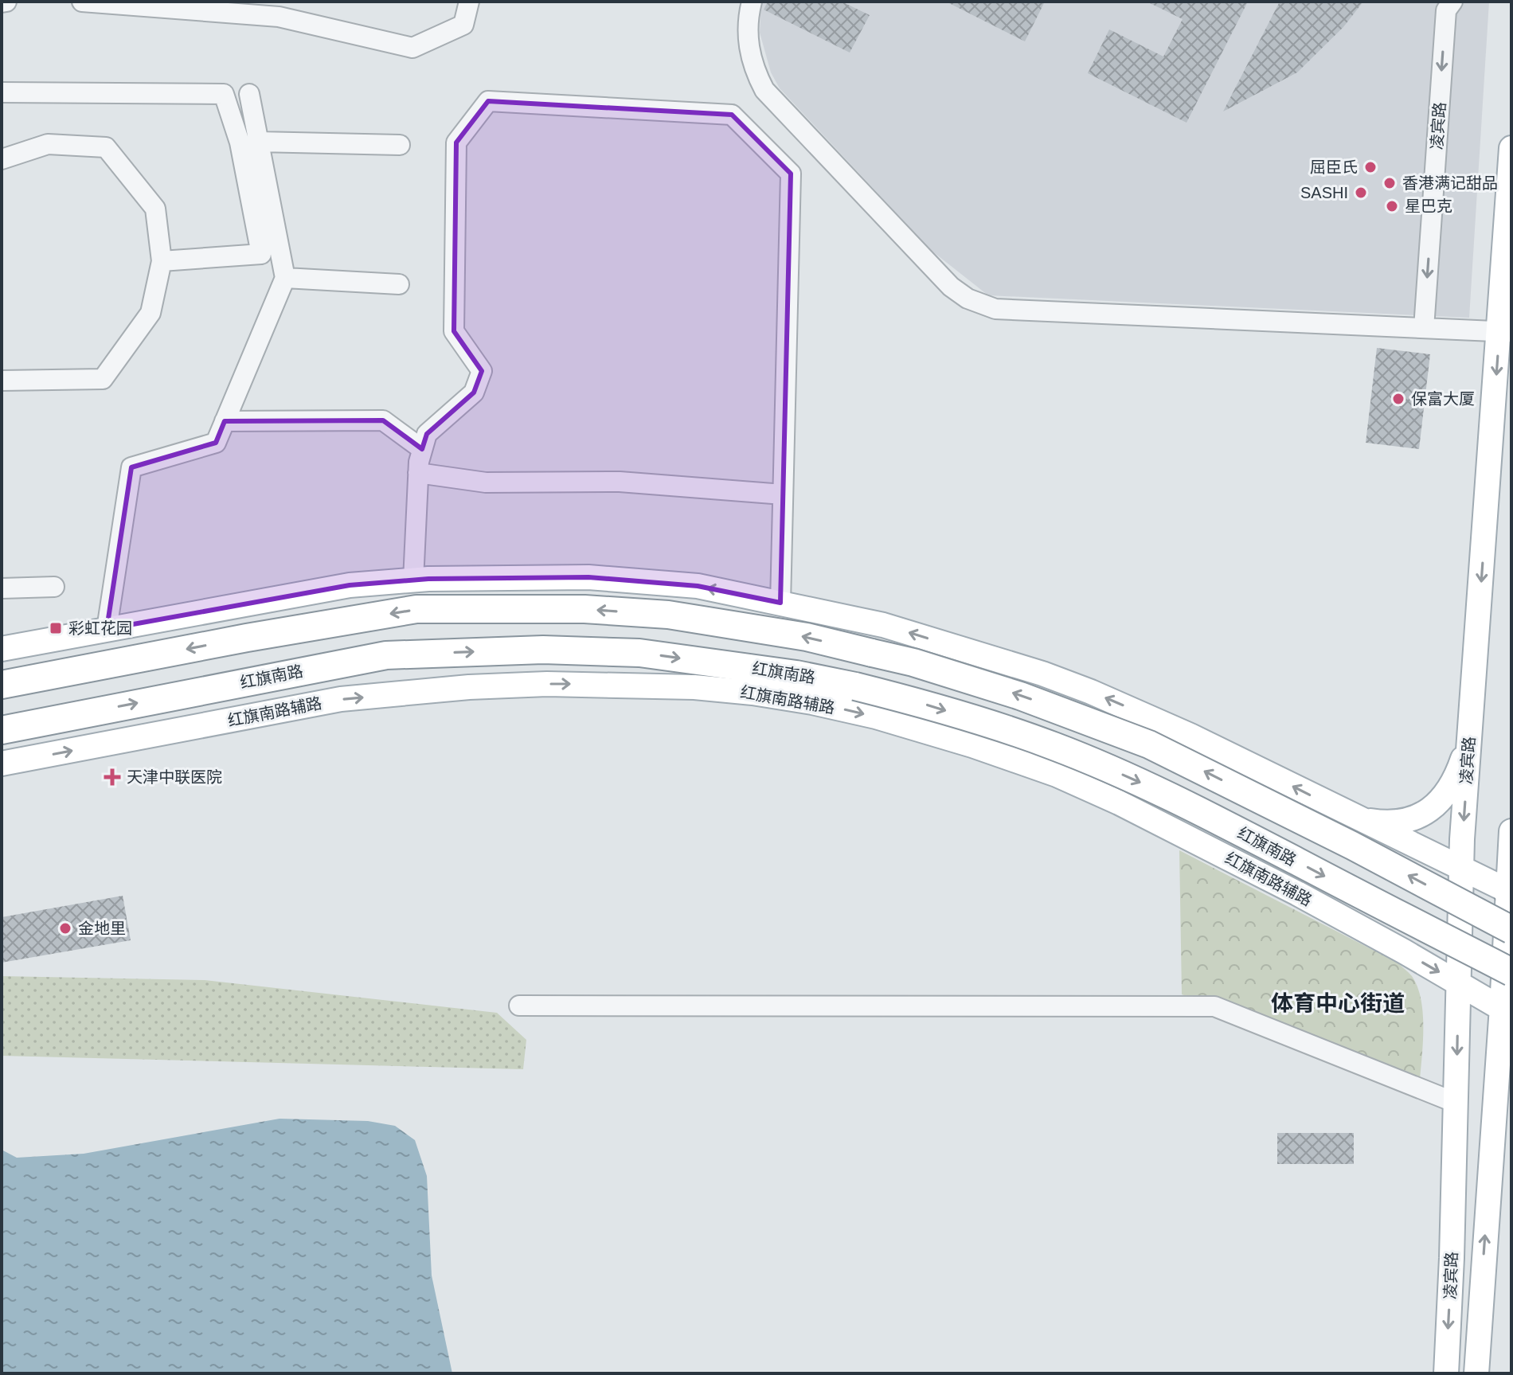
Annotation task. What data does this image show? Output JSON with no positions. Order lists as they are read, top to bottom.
{
  "streets": {
    "highway": ["红旗南路"],
    "main road": ["凌宾路", "红旗南路辅路"]
  },
  "crossings": [
    ["凌宾路", "红旗南路辅路"]
  ],
  "districts": ["体育中心街道"],
  "places": {
    "other": [
      "屈臣氏",
      "香港满记甜品",
      "SASHI",
      "星巴克",
      "保富大厦",
      "金地里"
    ],
    "transit": ["彩虹花园"],
    "health": ["天津中联医院"]
  }
}
